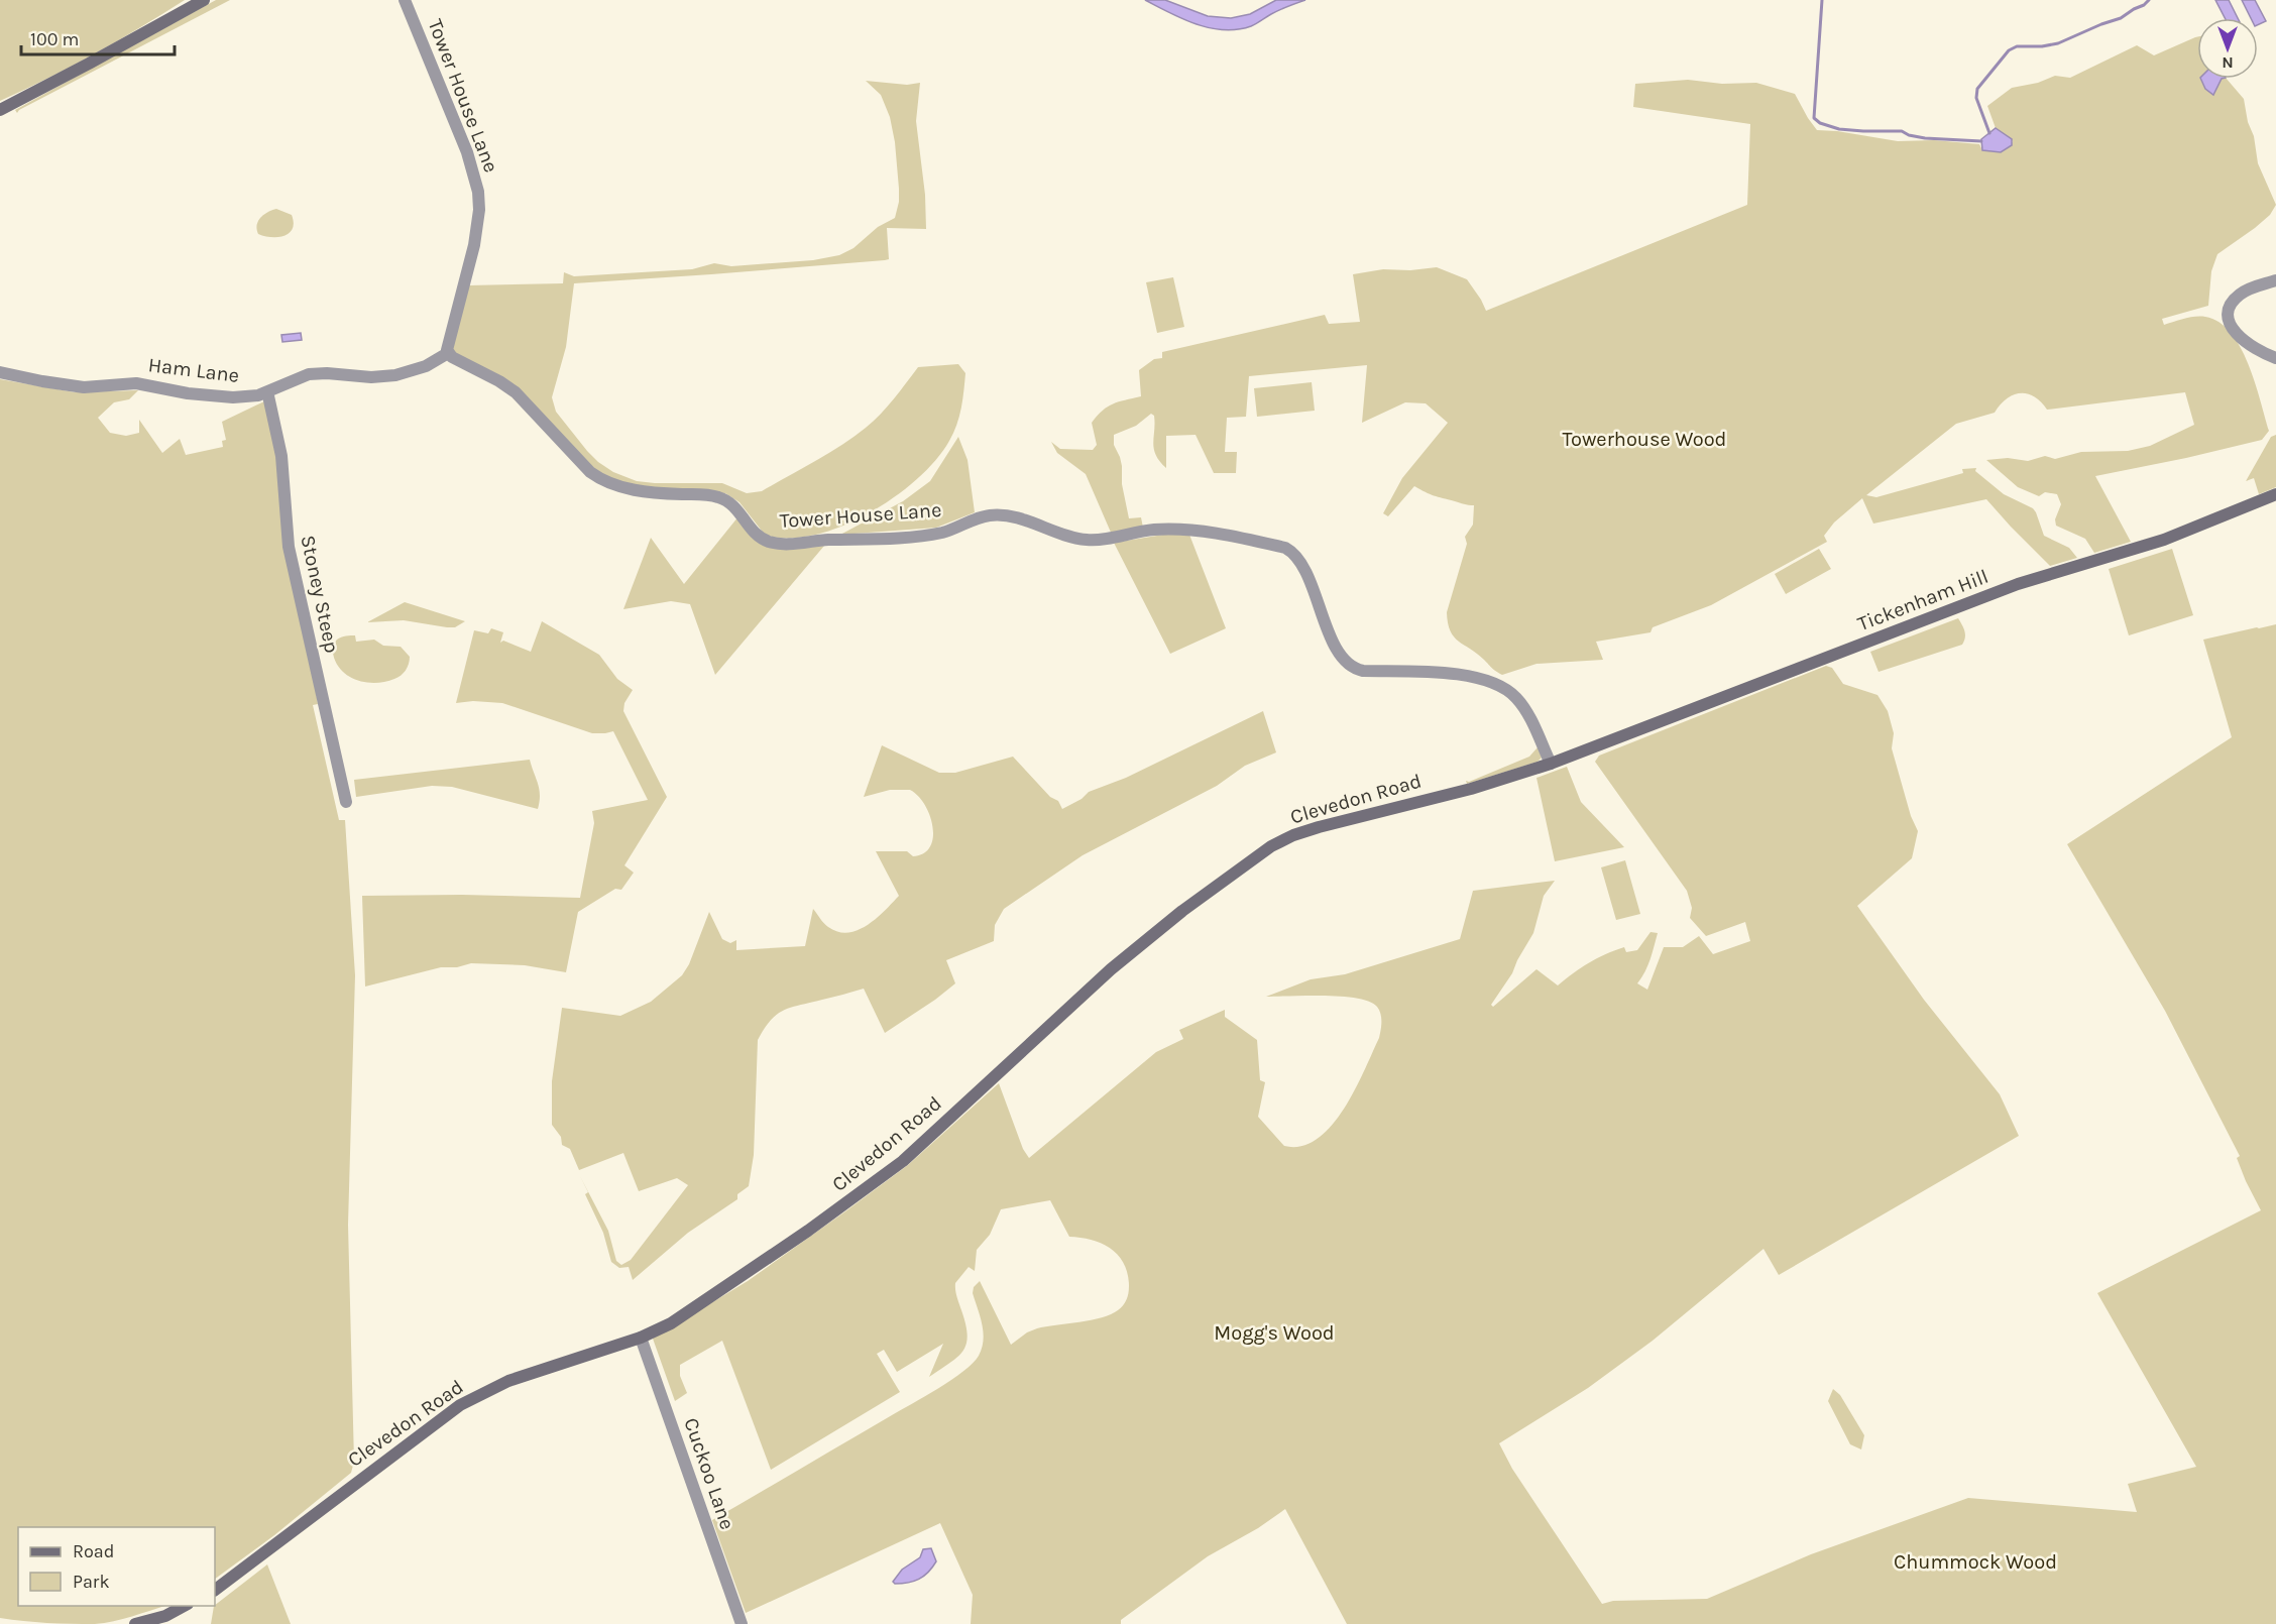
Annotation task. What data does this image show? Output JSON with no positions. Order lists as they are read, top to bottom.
{
  "streets": {
    "main road": ["Tickenham Hill", "Clevedon Road"],
    "street": [
      "Tower House Lane",
      "Ham Lane",
      "Stoney Steep",
      "Cuckoo Lane"
    ]
  },
  "crossings": [
    ["Tower House Lane", "Ham Lane"],
    ["Tower House Lane", "Clevedon Road"],
    ["Ham Lane", "Stoney Steep"],
    ["Tickenham Hill", "Clevedon Road"],
    ["Clevedon Road", "Cuckoo Lane"]
  ],
  "parks": ["Towerhouse Wood", "Mogg's Wood", "Chummock Wood"],
  "legend": ["Road", "Park"],
  "scale_bar": "100 m",
  "north": "bottom"
}
